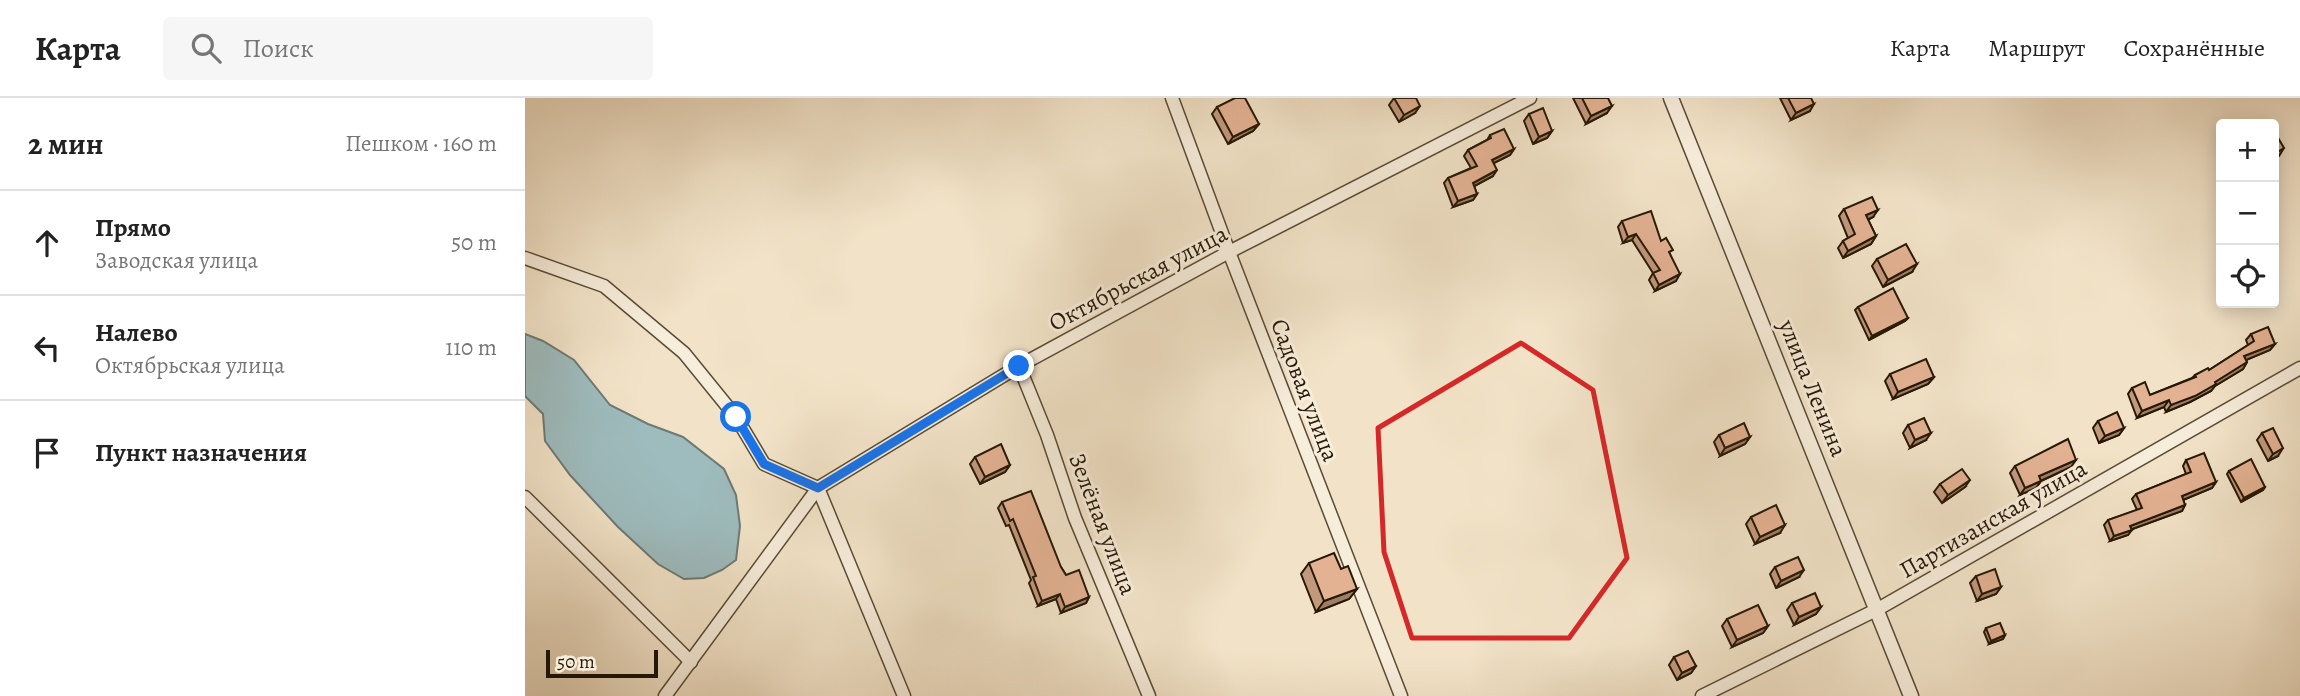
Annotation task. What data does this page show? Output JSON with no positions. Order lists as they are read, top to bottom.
{
  "streets": {
    "street": [
      "Октябрьская улица",
      "улица Ленина",
      "Садовая улица",
      "Партизанская улица",
      "Зелёная улица"
    ]
  },
  "crossings": [
    ["Октябрьская улица", "Садовая улица"],
    ["Октябрьская улица", "Зелёная улица"],
    ["улица Ленина", "Партизанская улица"]
  ],
  "scale_bar": "50 m",
  "page": {
    "header": "Карта",
    "search": "Поиск",
    "nav": ["Карта", "Маршрут", "Сохранённые"],
    "heading": ["2 мин", "Пешком · 160 m"],
    "map_buttons": ["+", "−"],
    "list": [
      ["Прямо", "Заводская улица", "50 m"],
      ["Налево", "Октябрьская улица", "110 m"],
      "Пункт назначения"
    ],
    "scale": "50 m"
  }
}
